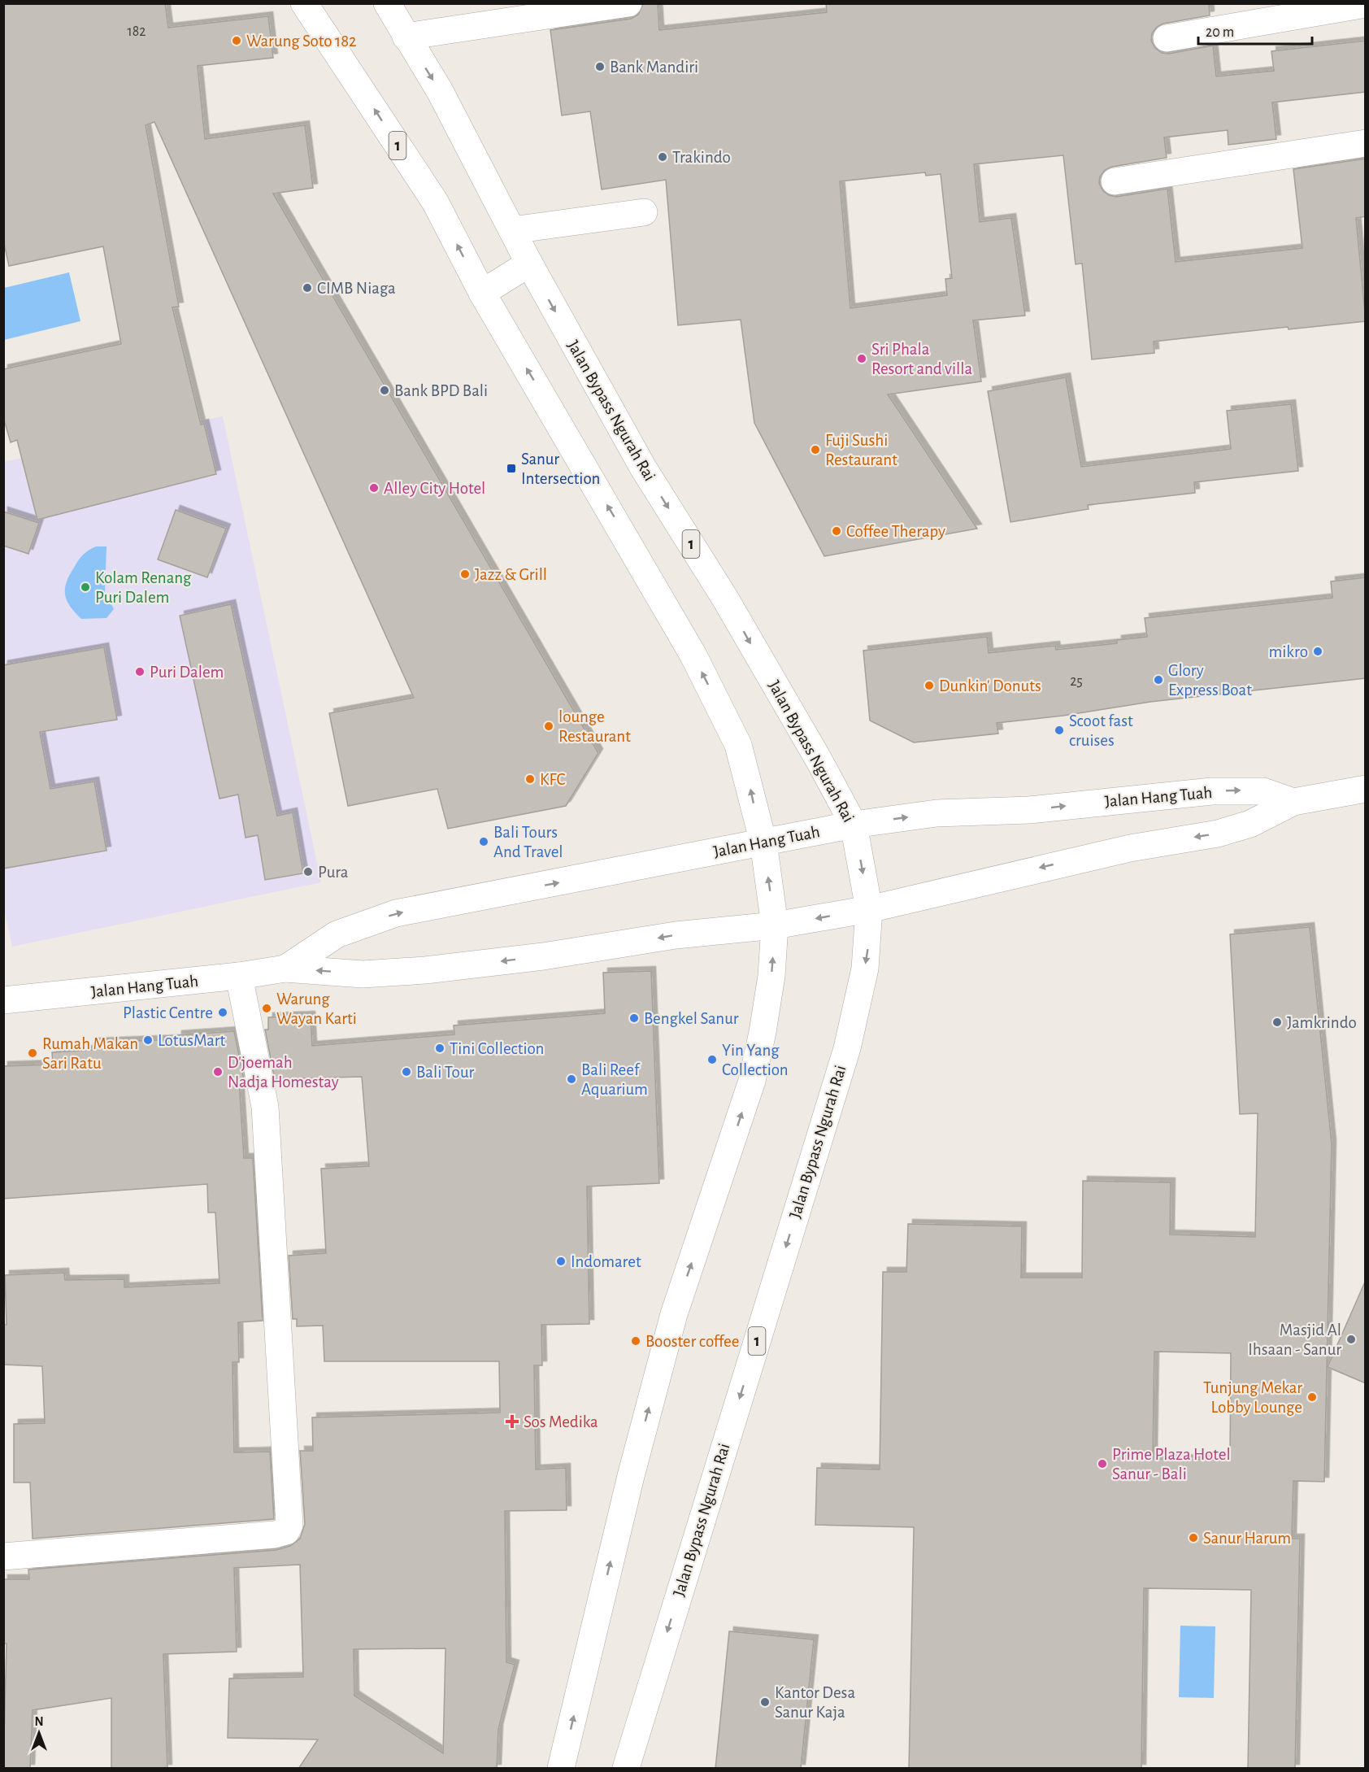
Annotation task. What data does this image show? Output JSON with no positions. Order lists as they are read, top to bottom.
{
  "streets": {
    "main road": ["1", "Jalan Bypass Ngurah Rai", "Jalan Hang Tuah"]
  },
  "crossings": [
    ["1", "Jalan Hang Tuah"],
    ["Jalan Bypass Ngurah Rai", "Jalan Hang Tuah"]
  ],
  "places": {
    "other": [
      "Warung Soto 182",
      "Bank Mandiri",
      "Trakindo",
      "CIMB Niaga",
      "Sri Phala Resort and villa",
      "Bank BPD Bali",
      "Fuji Sushi Restaurant",
      "Alley City Hotel",
      "Coffee Therapy",
      "Jazz & Grill",
      "Kolam Renang Puri Dalem",
      "mikro",
      "Puri Dalem",
      "Glory Express Boat",
      "Dunkin' Donuts",
      "lounge Restaurant",
      "Scoot fast cruises",
      "KFC",
      "Bali Tours And Travel",
      "Pura",
      "Warung Wayan Karti",
      "Plastic Centre",
      "Bengkel Sanur",
      "Jamkrindo",
      "LotusMart",
      "Tini Collection",
      "Rumah Makan Sari Ratu",
      "Yin Yang Collection",
      "D'joemah Nadja Homestay",
      "Bali Tour",
      "Bali Reef Aquarium",
      "Indomaret",
      "Masjid Al Ihsaan - Sanur",
      "Booster coffee",
      "Tunjung Mekar Lobby Lounge",
      "Prime Plaza Hotel Sanur - Bali",
      "Sanur Harum",
      "Kantor Desa Sanur Kaja"
    ],
    "transit": ["Sanur Intersection"],
    "health": ["Sos Medika"]
  },
  "house_numbers": ["182", "25"],
  "scale_bar": "20 m",
  "north": "top"
}
